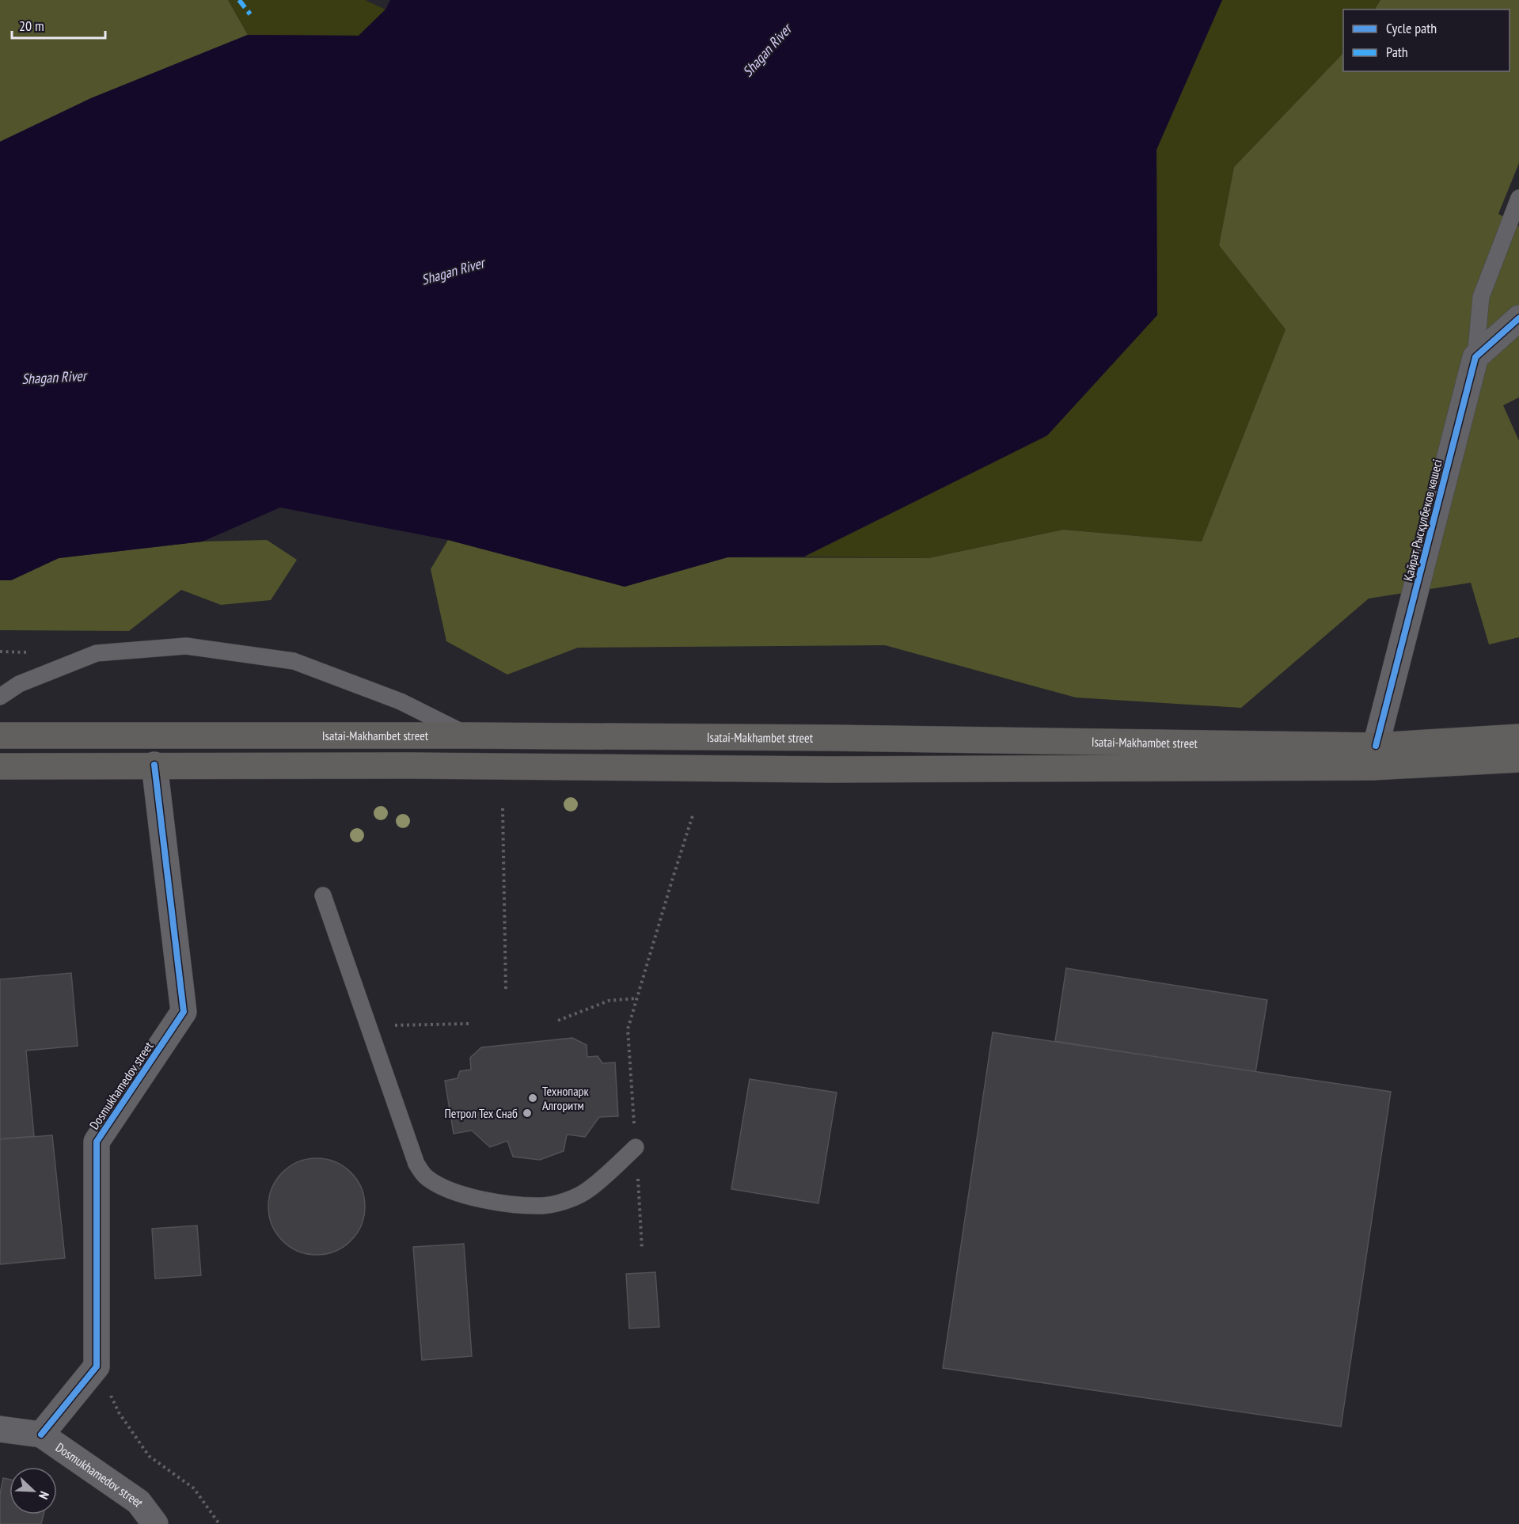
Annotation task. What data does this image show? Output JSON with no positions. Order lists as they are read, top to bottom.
{
  "streets": {
    "main road": ["Isatai-Makhambet street"],
    "street": ["Қайрат Рысқұлбеков көшесі", "Dosmukhamedov street"]
  },
  "crossings": [
    ["Қайрат Рысқұлбеков көшесі", "Isatai-Makhambet street"],
    ["Isatai-Makhambet street", "Dosmukhamedov street"]
  ],
  "water": ["Shagan River"],
  "places": ["Технопарк Алгоритм", "Петрол Тех Снаб"],
  "legend": ["Cycle path", "Path"],
  "scale_bar": "20 m",
  "north": "bottom right"
}
